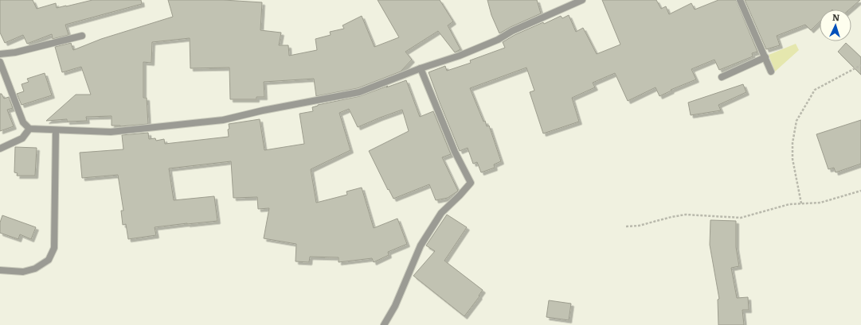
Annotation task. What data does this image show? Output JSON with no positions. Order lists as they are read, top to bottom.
{
  "north": "top"
}
